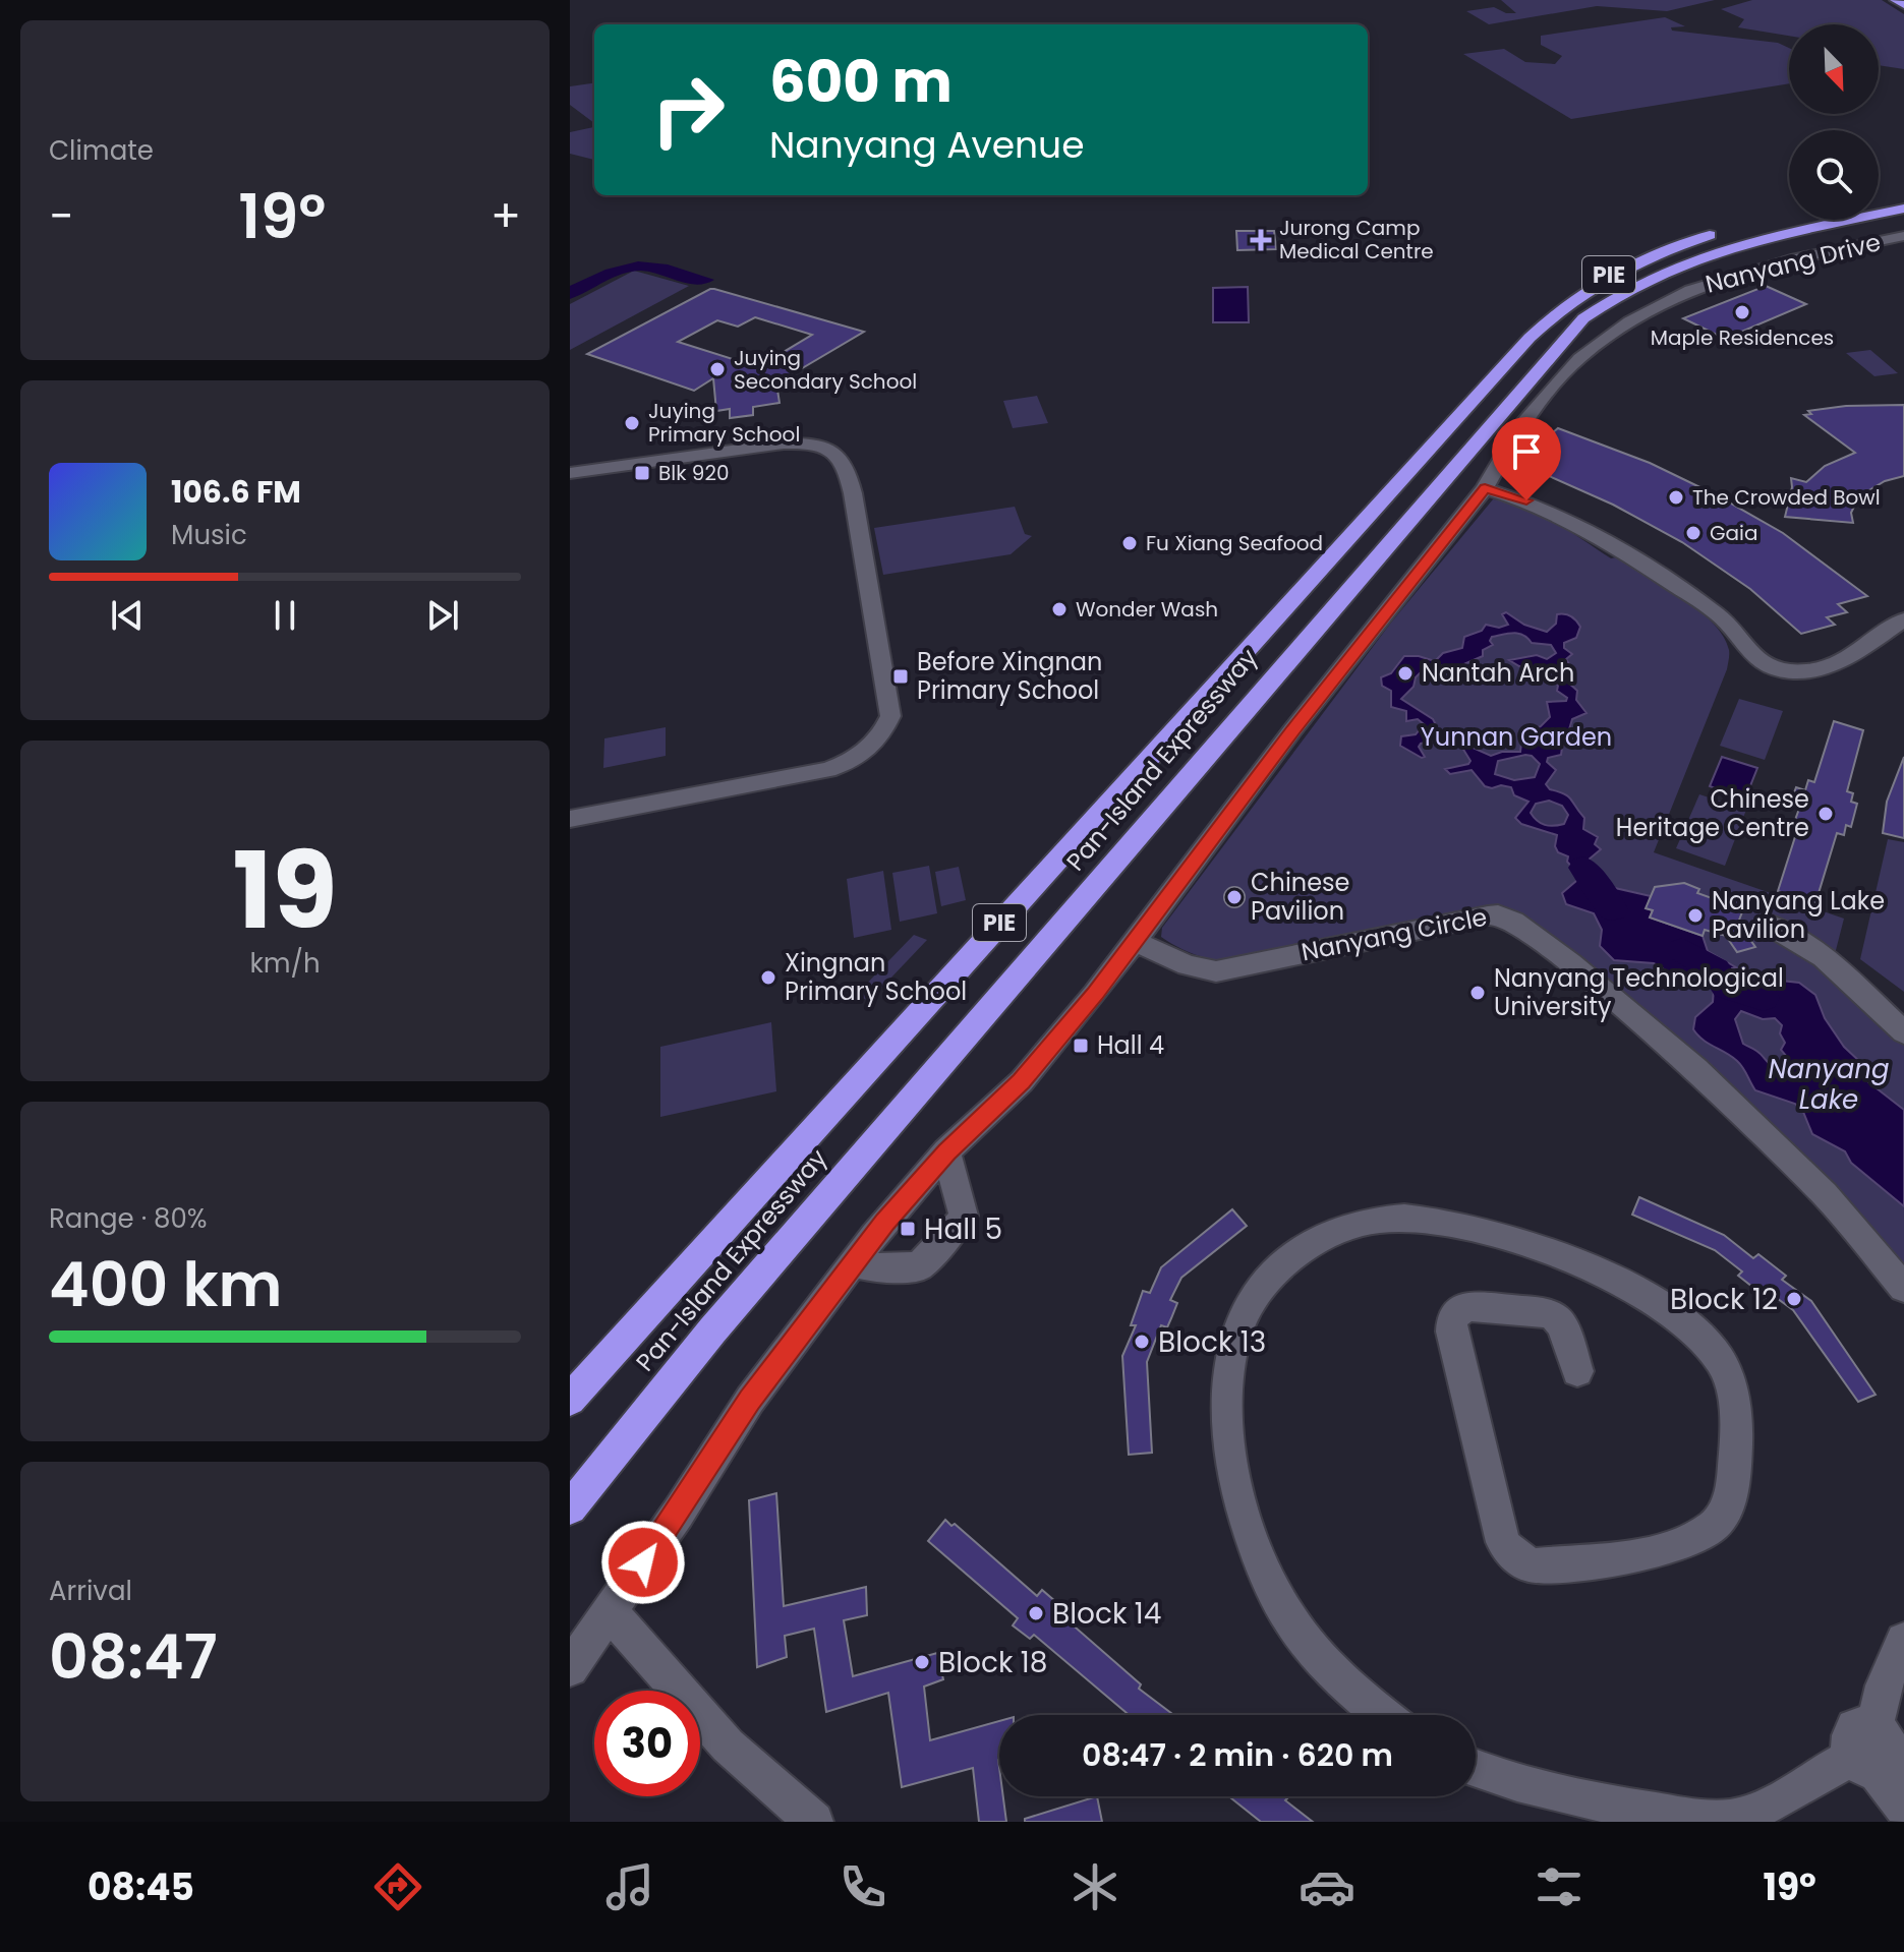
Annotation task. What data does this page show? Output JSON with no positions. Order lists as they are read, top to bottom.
{
  "streets": {
    "highway": ["PIE", "Pan-Island Expressway"],
    "street": ["Nanyang Drive", "Nanyang Circle"]
  },
  "crossings": [
    ["Nanyang Drive", "Nanyang Circle"]
  ],
  "water": ["Nanyang Lake"],
  "parks": ["Yunnan Garden"],
  "places": {
    "health": ["Jurong Camp Medical Centre"],
    "other": [
      "Maple Residences",
      "Juying Secondary School",
      "Juying Primary School",
      "The Crowded Bowl",
      "Gaia",
      "Fu Xiang Seafood",
      "Wonder Wash",
      "Nantah Arch",
      "Chinese Heritage Centre",
      "Chinese Pavilion",
      "Nanyang Lake Pavilion",
      "Xingnan Primary School",
      "Nanyang Technological University",
      "Block 12",
      "Block 13",
      "Block 14",
      "Block 18"
    ],
    "transit": [
      "Blk 920",
      "Before Xingnan Primary School",
      "Hall 4",
      "Hall 5"
    ]
  },
  "north": "bottom right",
  "page": {
    "tile": [
      "Climate",
      ["19", "km/h"],
      ["Range · 80%", "400 km"],
      ["Arrival", "08:47"]
    ],
    "turn": ["600 m", "Nanyang Avenue"],
    "heat": ["−", "19°", "+"],
    "song": ["106.6 FM", "Music"],
    "limit": "30",
    "trip": "08:47 · 2 min · 620 m",
    "tabs": ["08:45", "19°"]
  }
}
